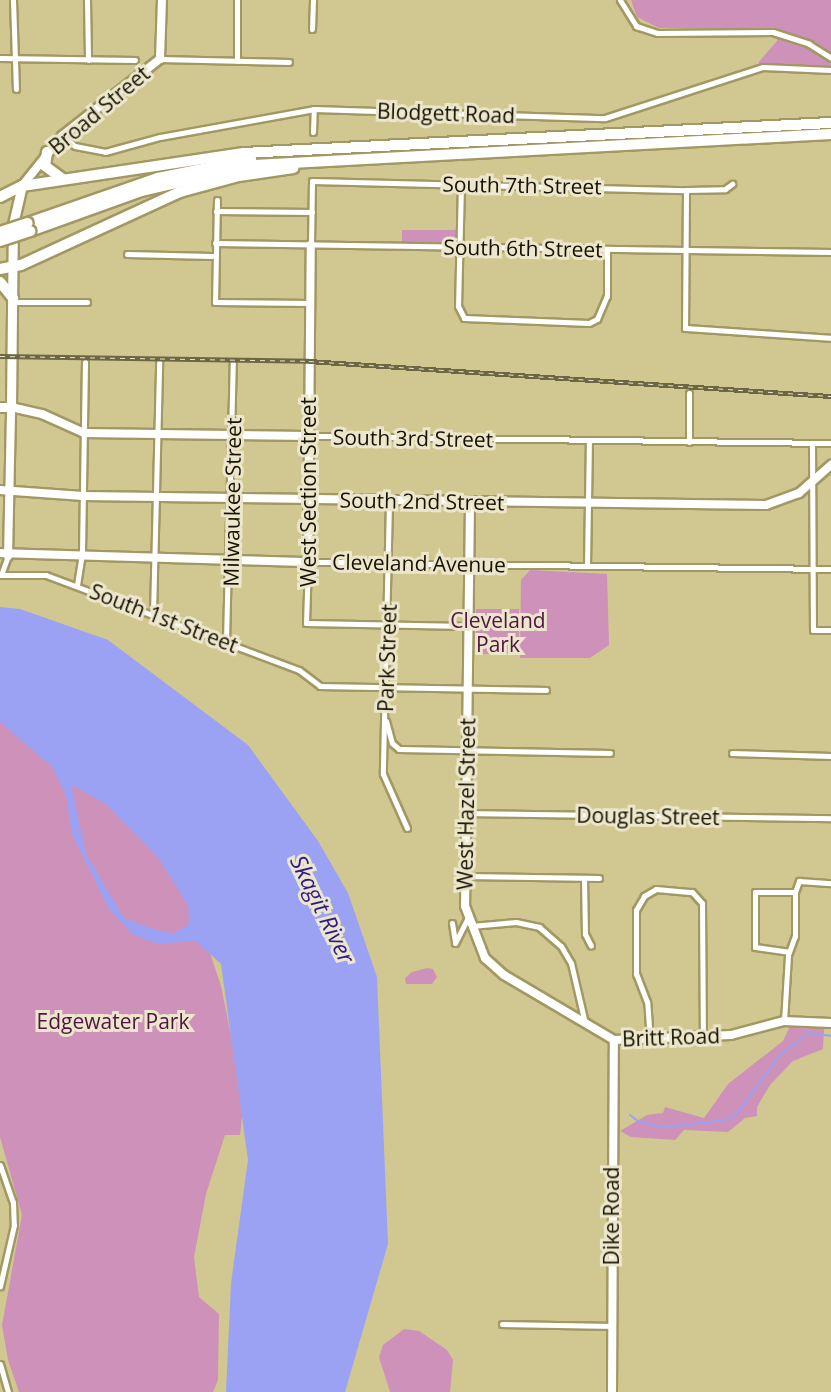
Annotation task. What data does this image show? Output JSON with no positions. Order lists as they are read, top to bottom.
{
  "streets": {
    "main road": ["Broad Street", "South 3rd Street"],
    "street": [
      "Blodgett Road",
      "South 7th Street",
      "South 6th Street",
      "West Section Street",
      "South 2nd Street",
      "Milwaukee Street",
      "Cleveland Avenue",
      "South 1st Street",
      "Park Street",
      "West Hazel Street",
      "Douglas Street",
      "Britt Road",
      "Dike Road"
    ]
  },
  "crossings": [
    ["Broad Street", "Blodgett Road"],
    ["Broad Street", "South 3rd Street"],
    ["South 6th Street", "West Section Street"],
    ["South 3rd Street", "West Section Street"],
    ["South 3rd Street", "Milwaukee Street"],
    ["West Section Street", "South 2nd Street"],
    ["West Section Street", "Cleveland Avenue"],
    ["West Section Street", "Park Street"],
    ["South 2nd Street", "Milwaukee Street"],
    ["South 2nd Street", "Park Street"],
    ["South 2nd Street", "West Hazel Street"],
    ["Milwaukee Street", "Cleveland Avenue"],
    ["Milwaukee Street", "South 1st Street"],
    ["Cleveland Avenue", "Park Street"],
    ["Cleveland Avenue", "West Hazel Street"],
    ["South 1st Street", "Park Street"],
    ["West Hazel Street", "Douglas Street"],
    ["West Hazel Street", "Britt Road"],
    ["Britt Road", "Dike Road"]
  ],
  "water": ["Skagit River"],
  "parks": ["Cleveland Park", "Edgewater Park"]
}
